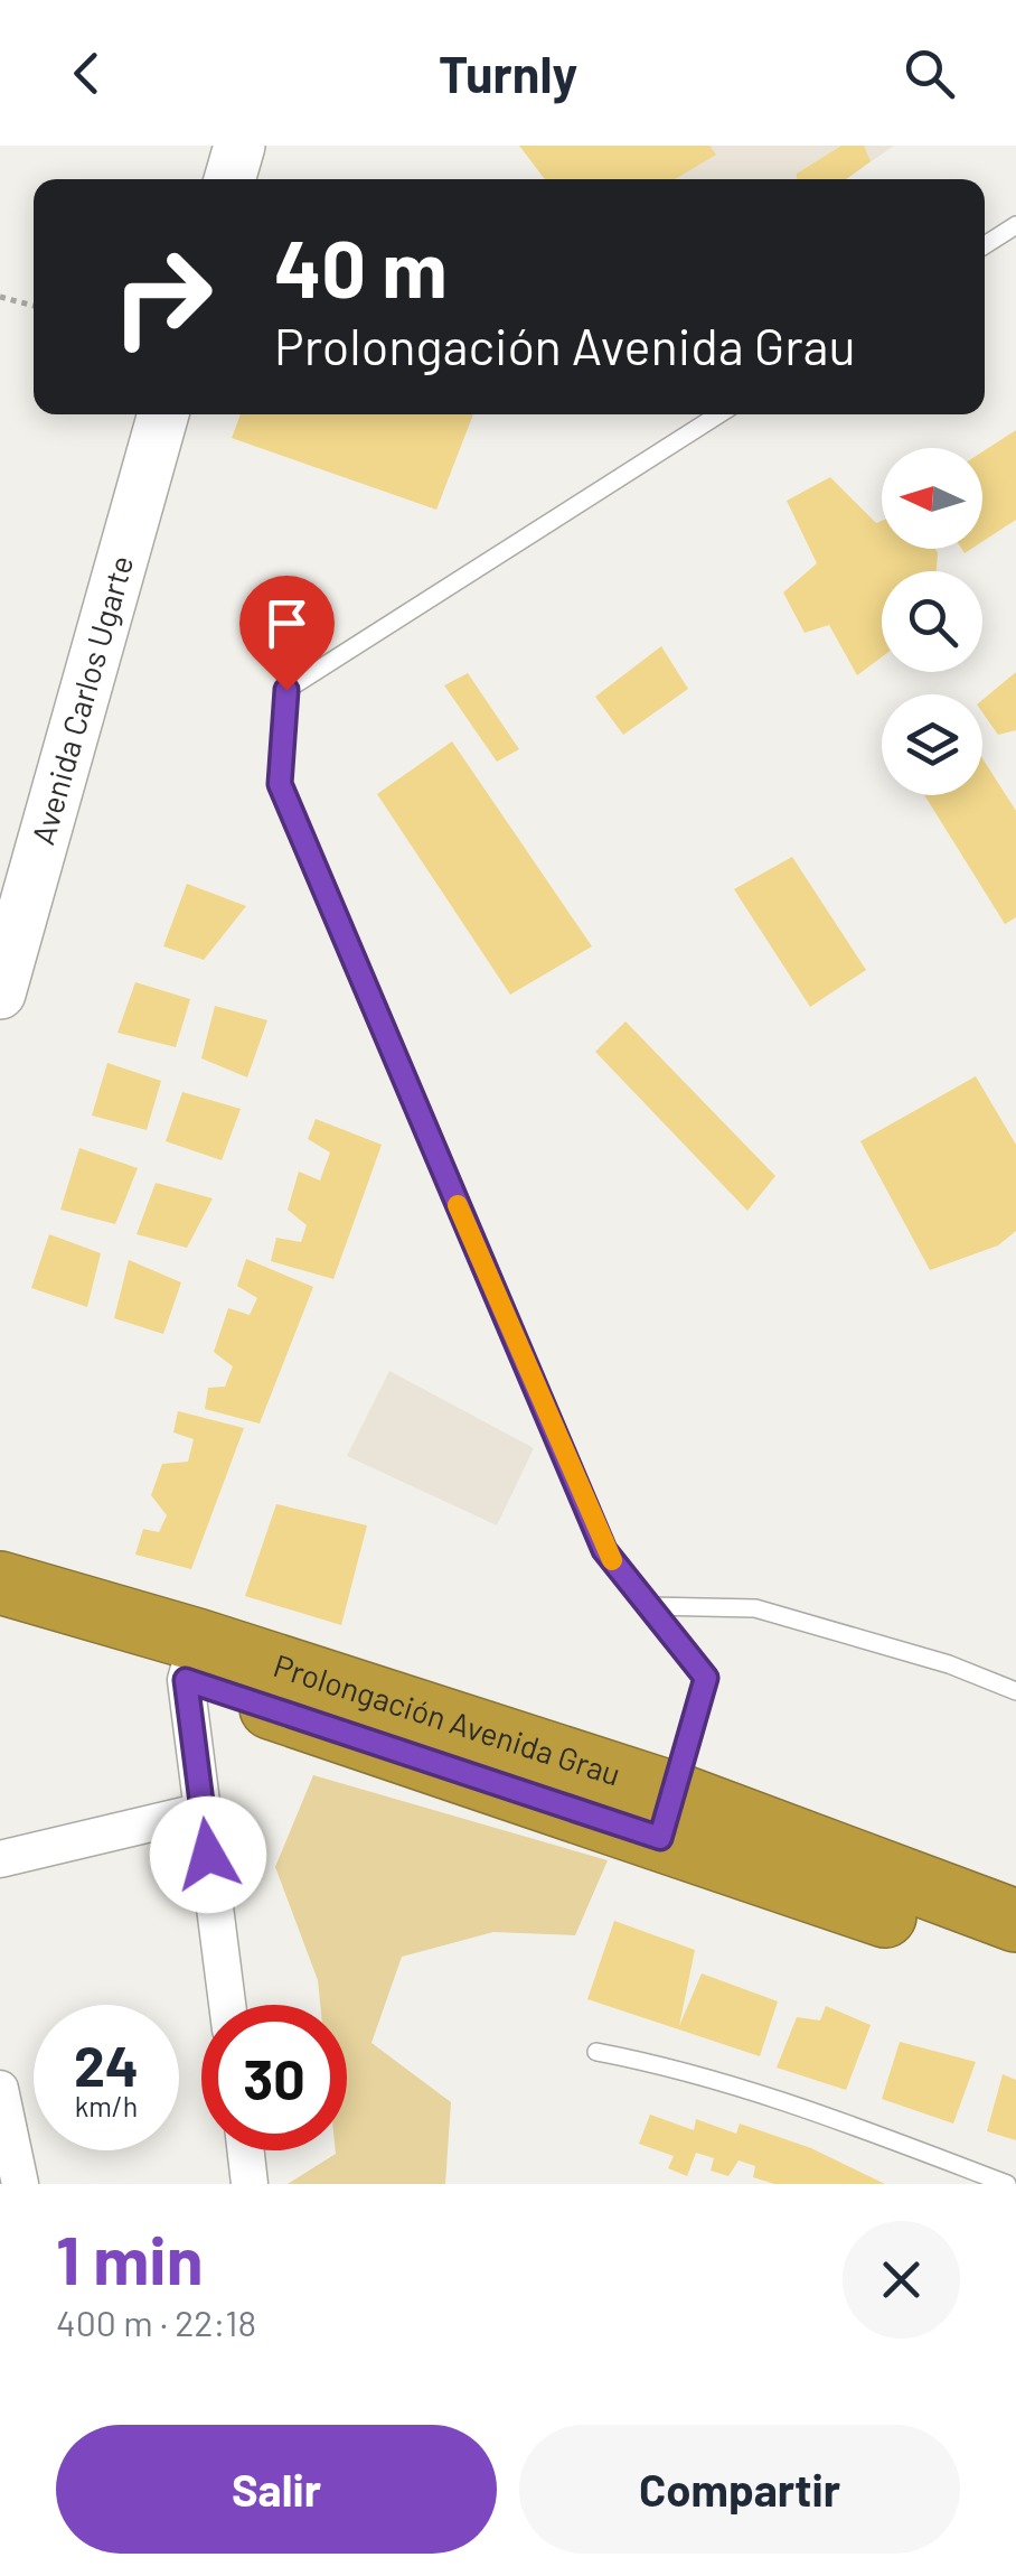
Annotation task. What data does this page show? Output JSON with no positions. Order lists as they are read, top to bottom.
{
  "streets": {
    "highway": ["Prolongación Avenida Grau"],
    "street": ["Avenida Carlos Ugarte"]
  },
  "north": "left",
  "page": {
    "header": "Turnly",
    "turn": ["40 m", "Prolongación Avenida Grau"],
    "speed": "24 km/h",
    "limit": "30",
    "heading": ["1 min", "400 m · 22:18"],
    "buttons": ["Salir", "Compartir"]
  }
}
